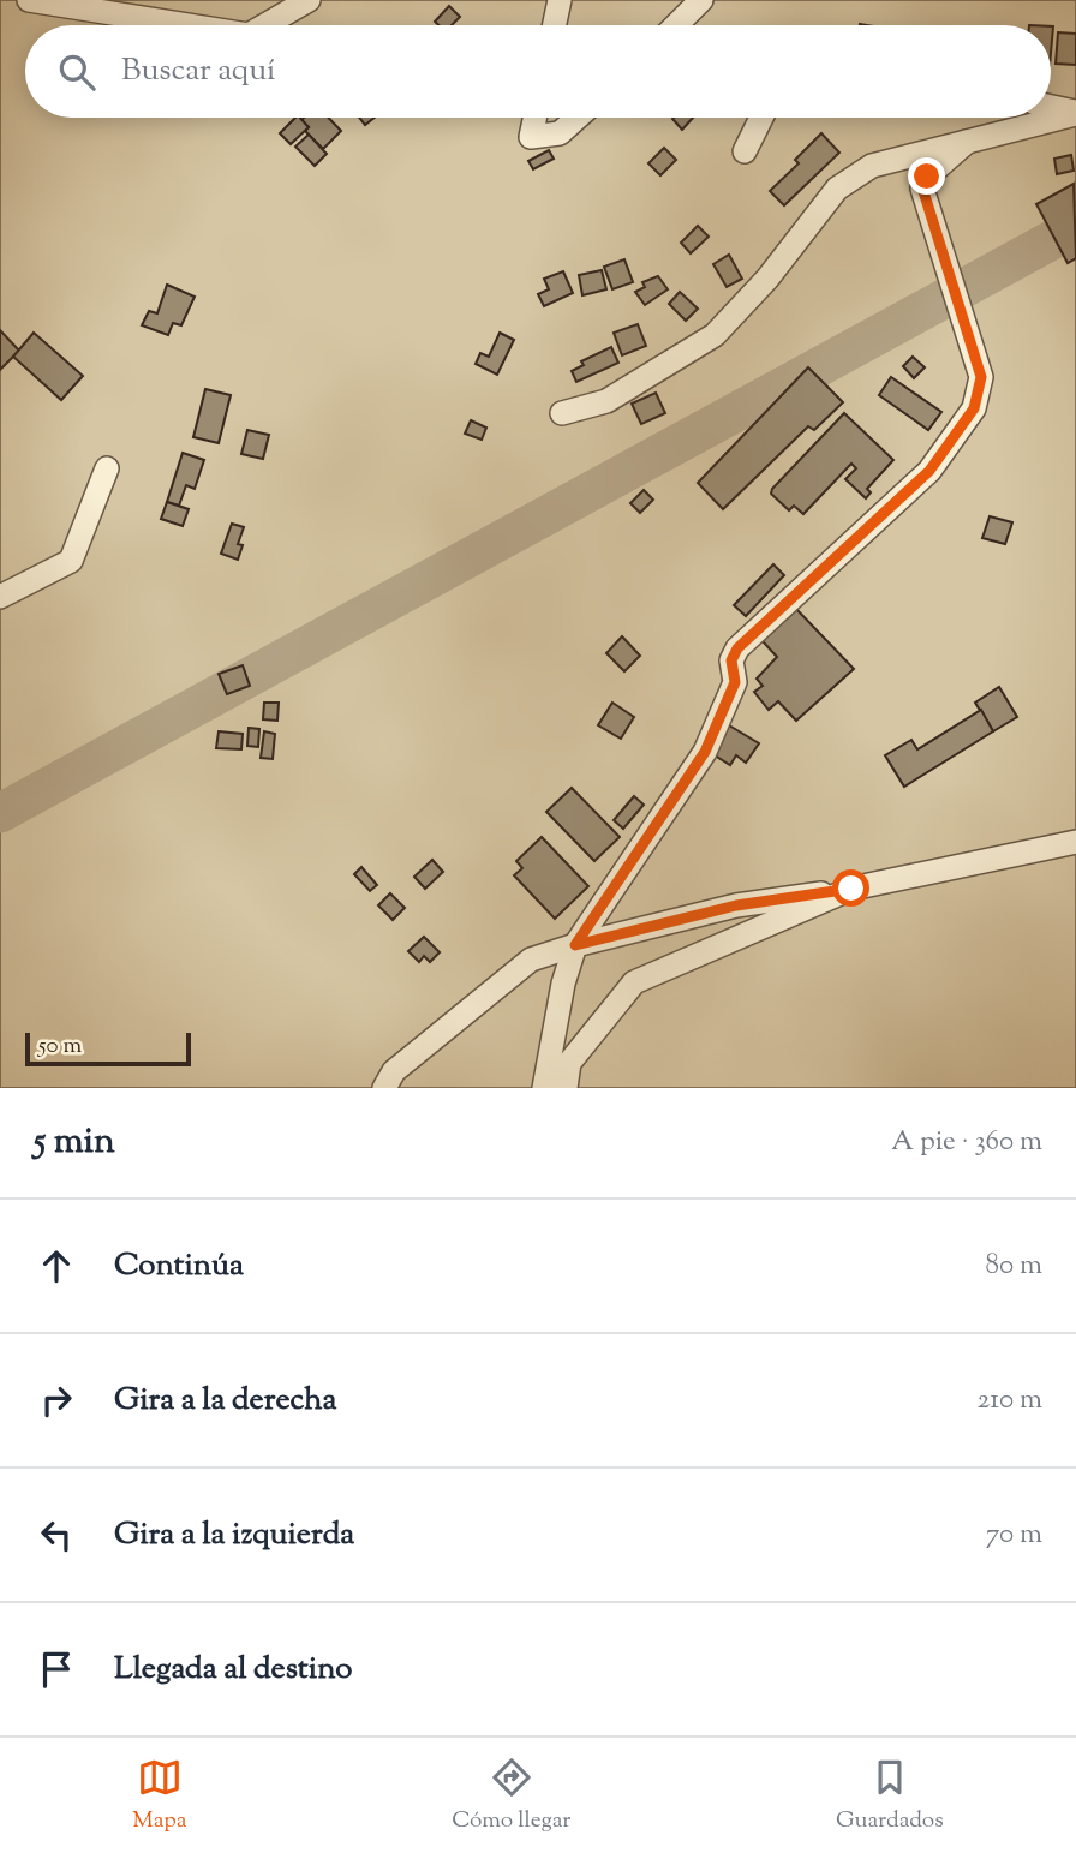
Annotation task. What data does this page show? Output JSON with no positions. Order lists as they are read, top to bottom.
{
  "scale_bar": "50 m",
  "page": {
    "search": "Buscar aquí",
    "scale": "50 m",
    "heading": ["5 min", "A pie · 360 m"],
    "list": [
      ["Continúa", "80 m"],
      ["Gira a la derecha", "210 m"],
      ["Gira a la izquierda", "70 m"],
      "Llegada al destino"
    ],
    "nav": ["Mapa", "Cómo llegar", "Guardados"]
  }
}
